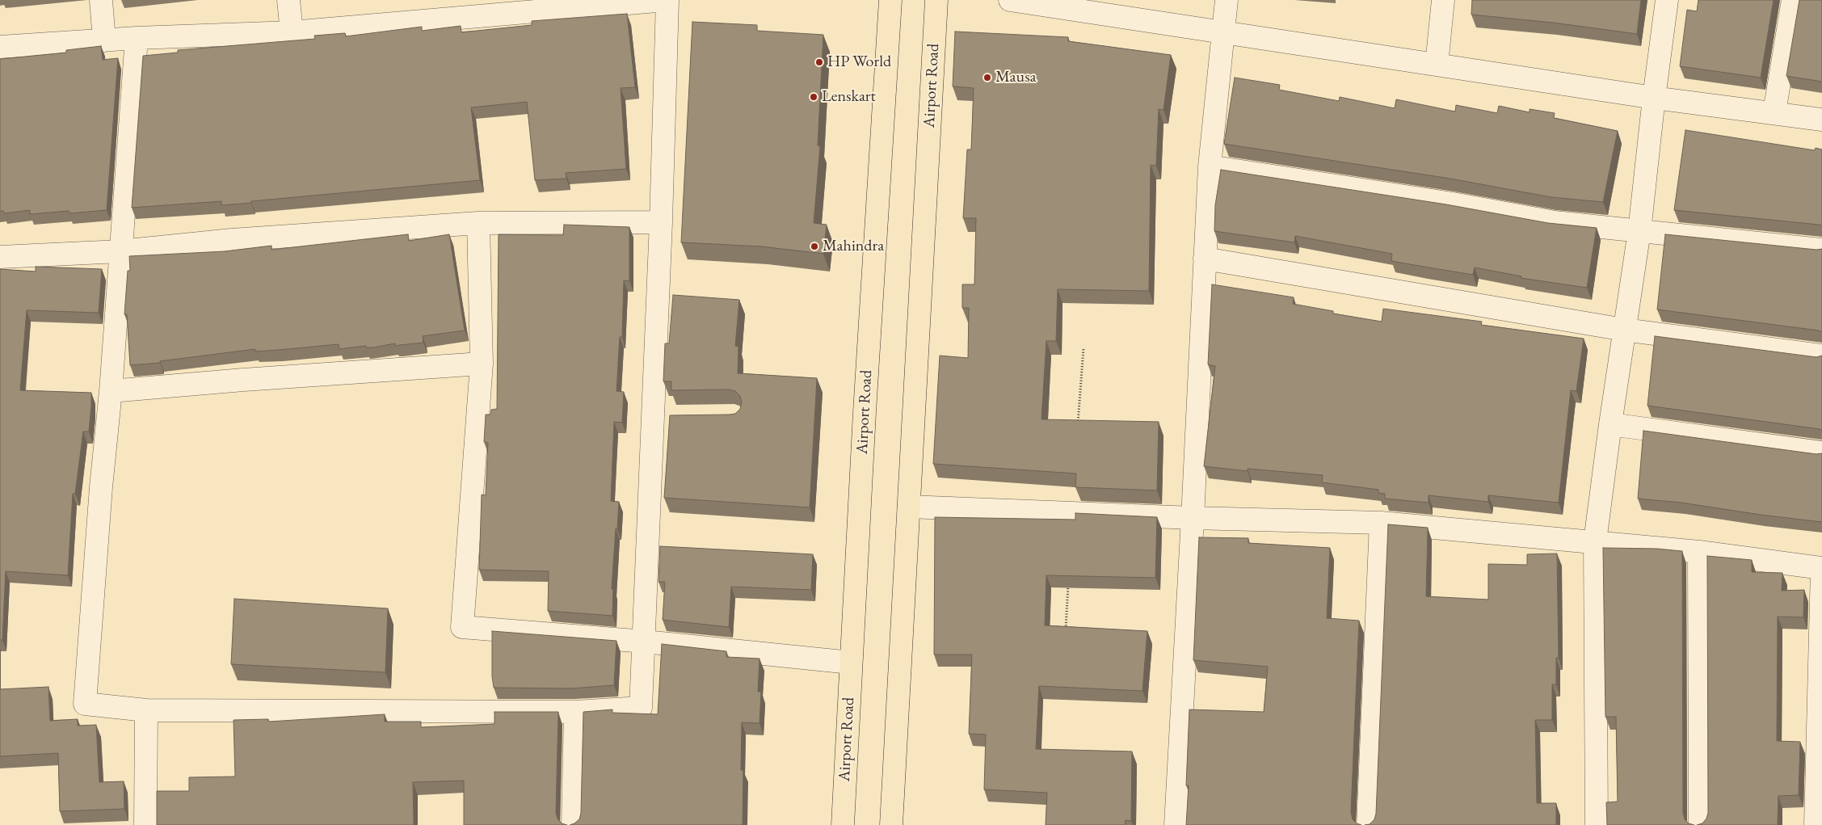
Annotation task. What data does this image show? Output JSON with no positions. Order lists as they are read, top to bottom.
{
  "streets": {
    "main road": ["Airport Road"]
  },
  "places": [
    "HP World",
    "Mausa",
    "Lenskart",
    "Mahindra"
  ]
}
